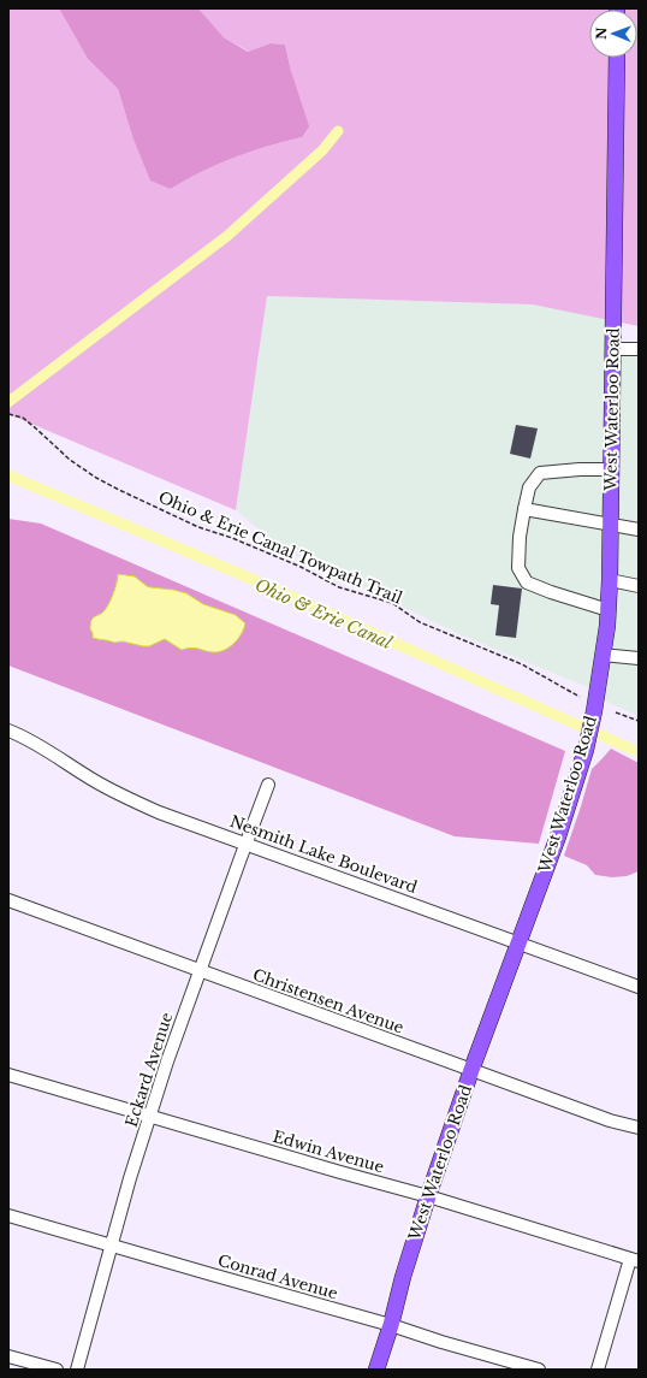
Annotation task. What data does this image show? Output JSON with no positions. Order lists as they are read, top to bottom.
{
  "streets": {
    "main road": ["West Waterloo Road"],
    "street": [
      "Nesmith Lake Boulevard",
      "Christensen Avenue",
      "Eckard Avenue",
      "Edwin Avenue",
      "Conrad Avenue"
    ],
    "path": ["Ohio & Erie Canal Towpath Trail"]
  },
  "crossings": [
    ["West Waterloo Road", "Nesmith Lake Boulevard"],
    ["West Waterloo Road", "Christensen Avenue"],
    ["West Waterloo Road", "Edwin Avenue"],
    ["West Waterloo Road", "Conrad Avenue"],
    ["Nesmith Lake Boulevard", "Eckard Avenue"],
    ["Christensen Avenue", "Eckard Avenue"],
    ["Eckard Avenue", "Edwin Avenue"],
    ["Eckard Avenue", "Conrad Avenue"]
  ],
  "water": ["Ohio & Erie Canal"],
  "north": "left"
}
